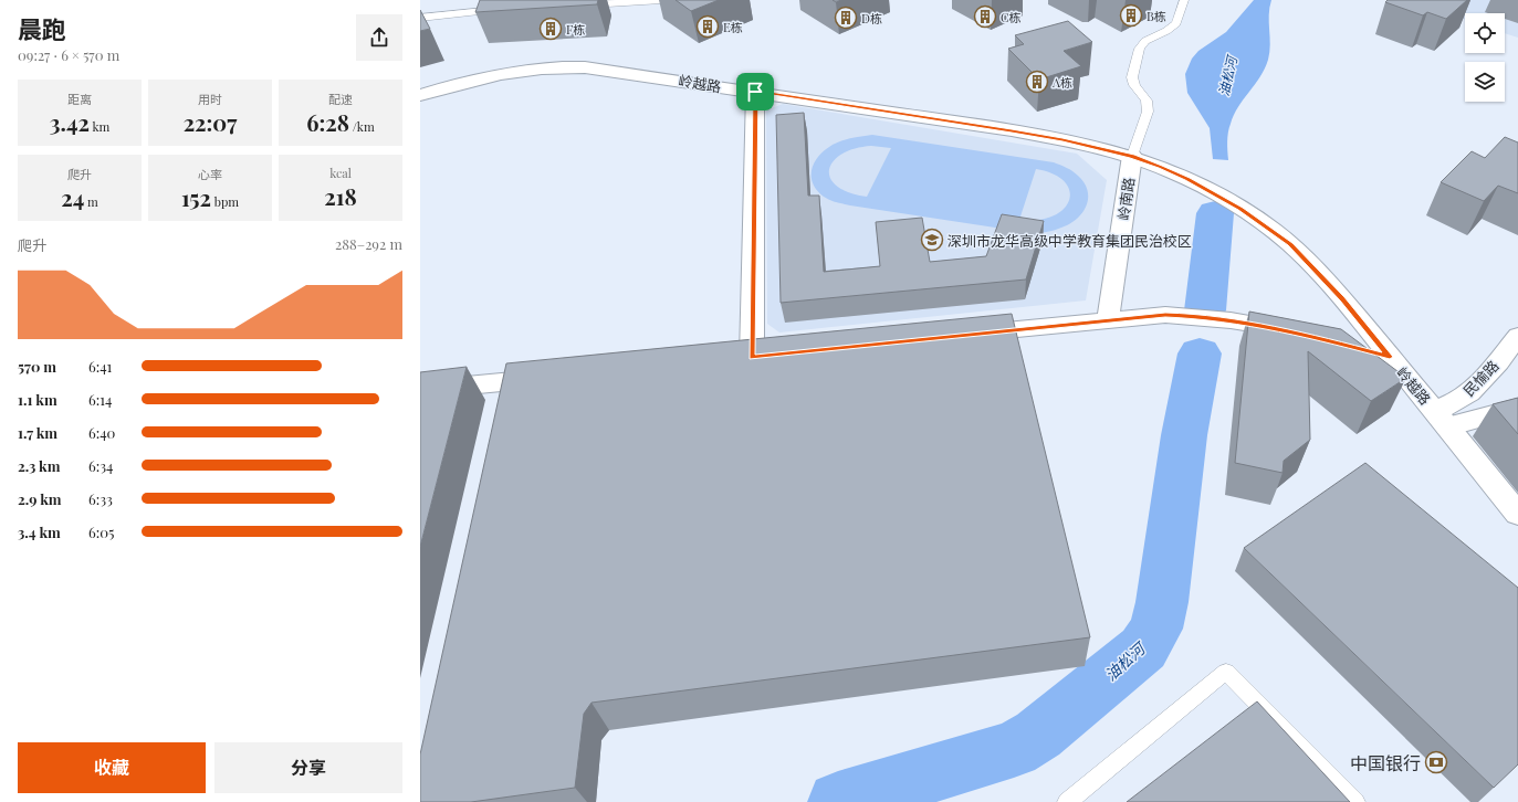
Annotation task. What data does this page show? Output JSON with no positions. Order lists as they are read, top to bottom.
{
  "streets": {
    "street": ["岭越路", "岭南路", "民愉路"]
  },
  "crossings": [
    ["岭越路", "岭南路"],
    ["岭越路", "民愉路"]
  ],
  "water": ["油松河"],
  "places": {
    "building": [
      "B栋",
      "C栋",
      "D栋",
      "E栋",
      "F栋",
      "A栋"
    ],
    "school or university": ["深圳市龙华高级中学教育集团民治校区"],
    "bank": ["中国银行"]
  },
  "page": {
    "heading": ["晨跑", "09:27 · 6 × 570 m"],
    "stats": [
      ["距离", "3.42 km"],
      ["用时", "22:07"],
      ["配速", "6:28 /km"],
      ["爬升", "24 m"],
      ["心率", "152 bpm"],
      ["kcal", "218"]
    ],
    "chart": ["爬升", "288–292 m"],
    "list": [
      {
        "name": "570 m",
        "note": "6:41"
      },
      {
        "name": "1.1 km",
        "note": "6:14"
      },
      {
        "name": "1.7 km",
        "note": "6:40"
      },
      {
        "name": "2.3 km",
        "note": "6:34"
      },
      {
        "name": "2.9 km",
        "note": "6:33"
      },
      {
        "name": "3.4 km",
        "note": "6:05"
      }
    ],
    "buttons": ["收藏", "分享"]
  }
}
